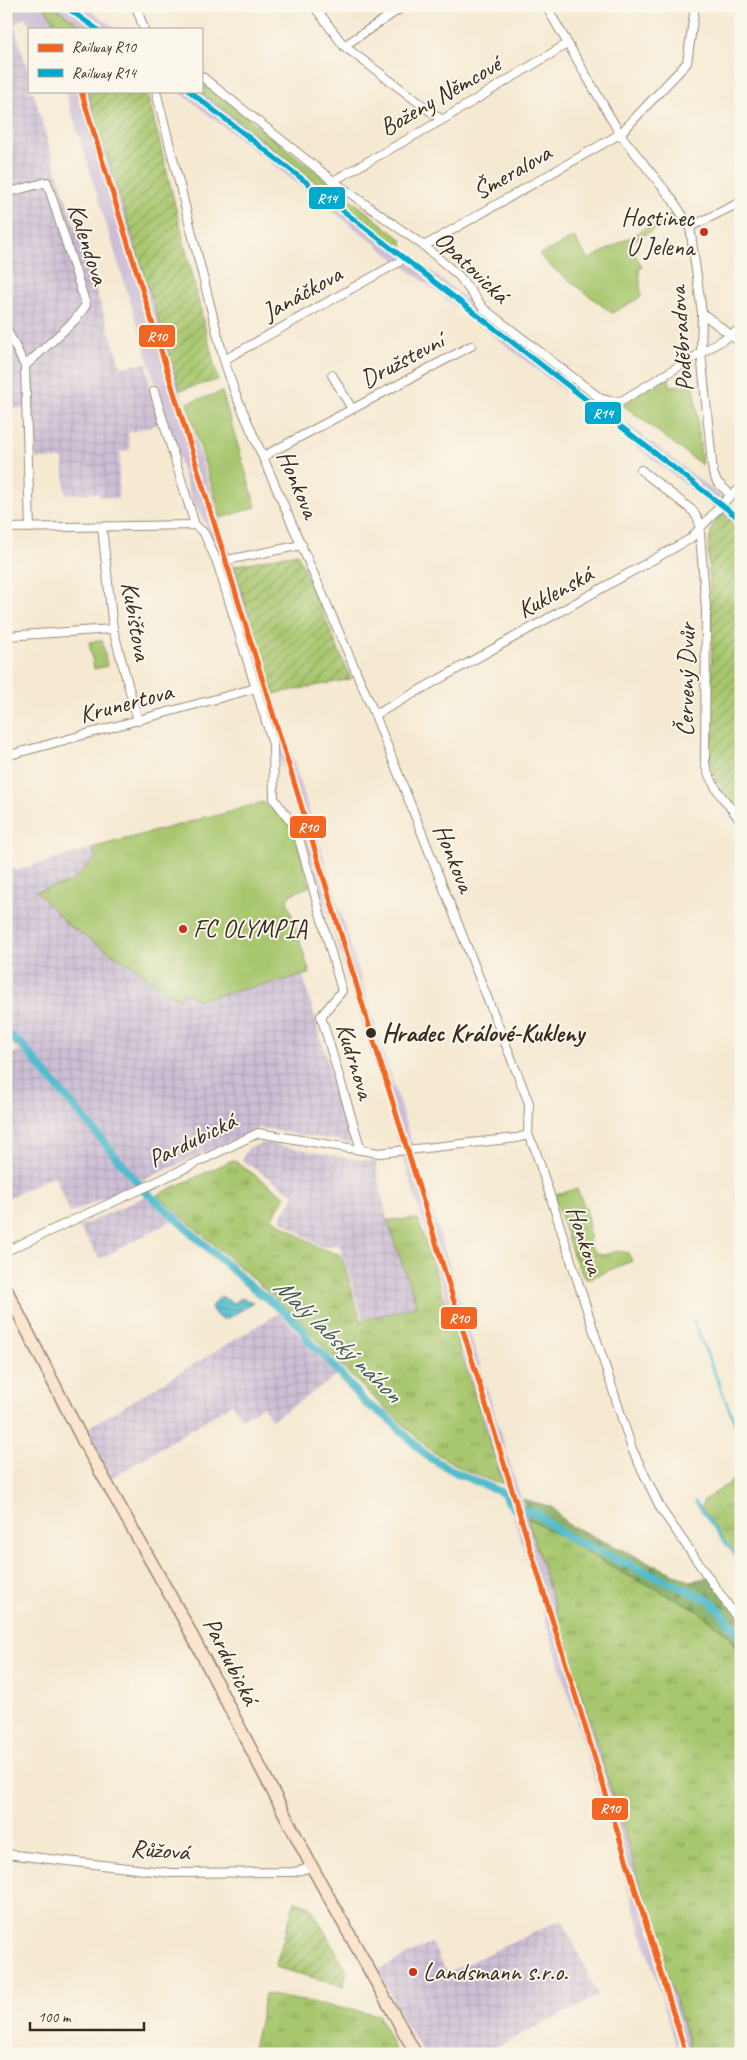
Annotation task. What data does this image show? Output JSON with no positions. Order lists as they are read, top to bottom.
{
  "streets": {
    "street": [
      "Boženy Němcové",
      "Šmeralova",
      "Kalendova",
      "Opatovická",
      "Janáčkova",
      "Poděbradova",
      "Družstevní",
      "Honkova",
      "Kuklenská",
      "Kubištova",
      "Červený Dvůr",
      "Krunertova",
      "Kudrnova",
      "Pardubická",
      "Růžová"
    ]
  },
  "crossings": [
    ["Boženy Němcové", "Opatovická"],
    ["Boženy Němcové", "Poděbradova"],
    ["Šmeralova", "Opatovická"],
    ["Šmeralova", "Poděbradova"],
    ["Opatovická", "Poděbradova"],
    ["Janáčkova", "Honkova"],
    ["Poděbradova", "Kuklenská"],
    ["Družstevní", "Honkova"],
    ["Honkova", "Kuklenská"],
    ["Honkova", "Pardubická"],
    ["Kuklenská", "Červený Dvůr"],
    ["Kubištova", "Krunertova"],
    ["Krunertova", "Kudrnova"],
    ["Kudrnova", "Pardubická"],
    ["Pardubická", "Růžová"]
  ],
  "water": ["Malý labský náhon"],
  "places": [
    "Hostinec U Jelena",
    "FC OLYMPIA",
    "Hradec Králové-Kukleny",
    "Landsmann s.r.o."
  ],
  "lines": ["rail line R14", "rail line R10"],
  "legend": ["Railway R10", "Railway R14"],
  "scale_bar": "100 m"
}
